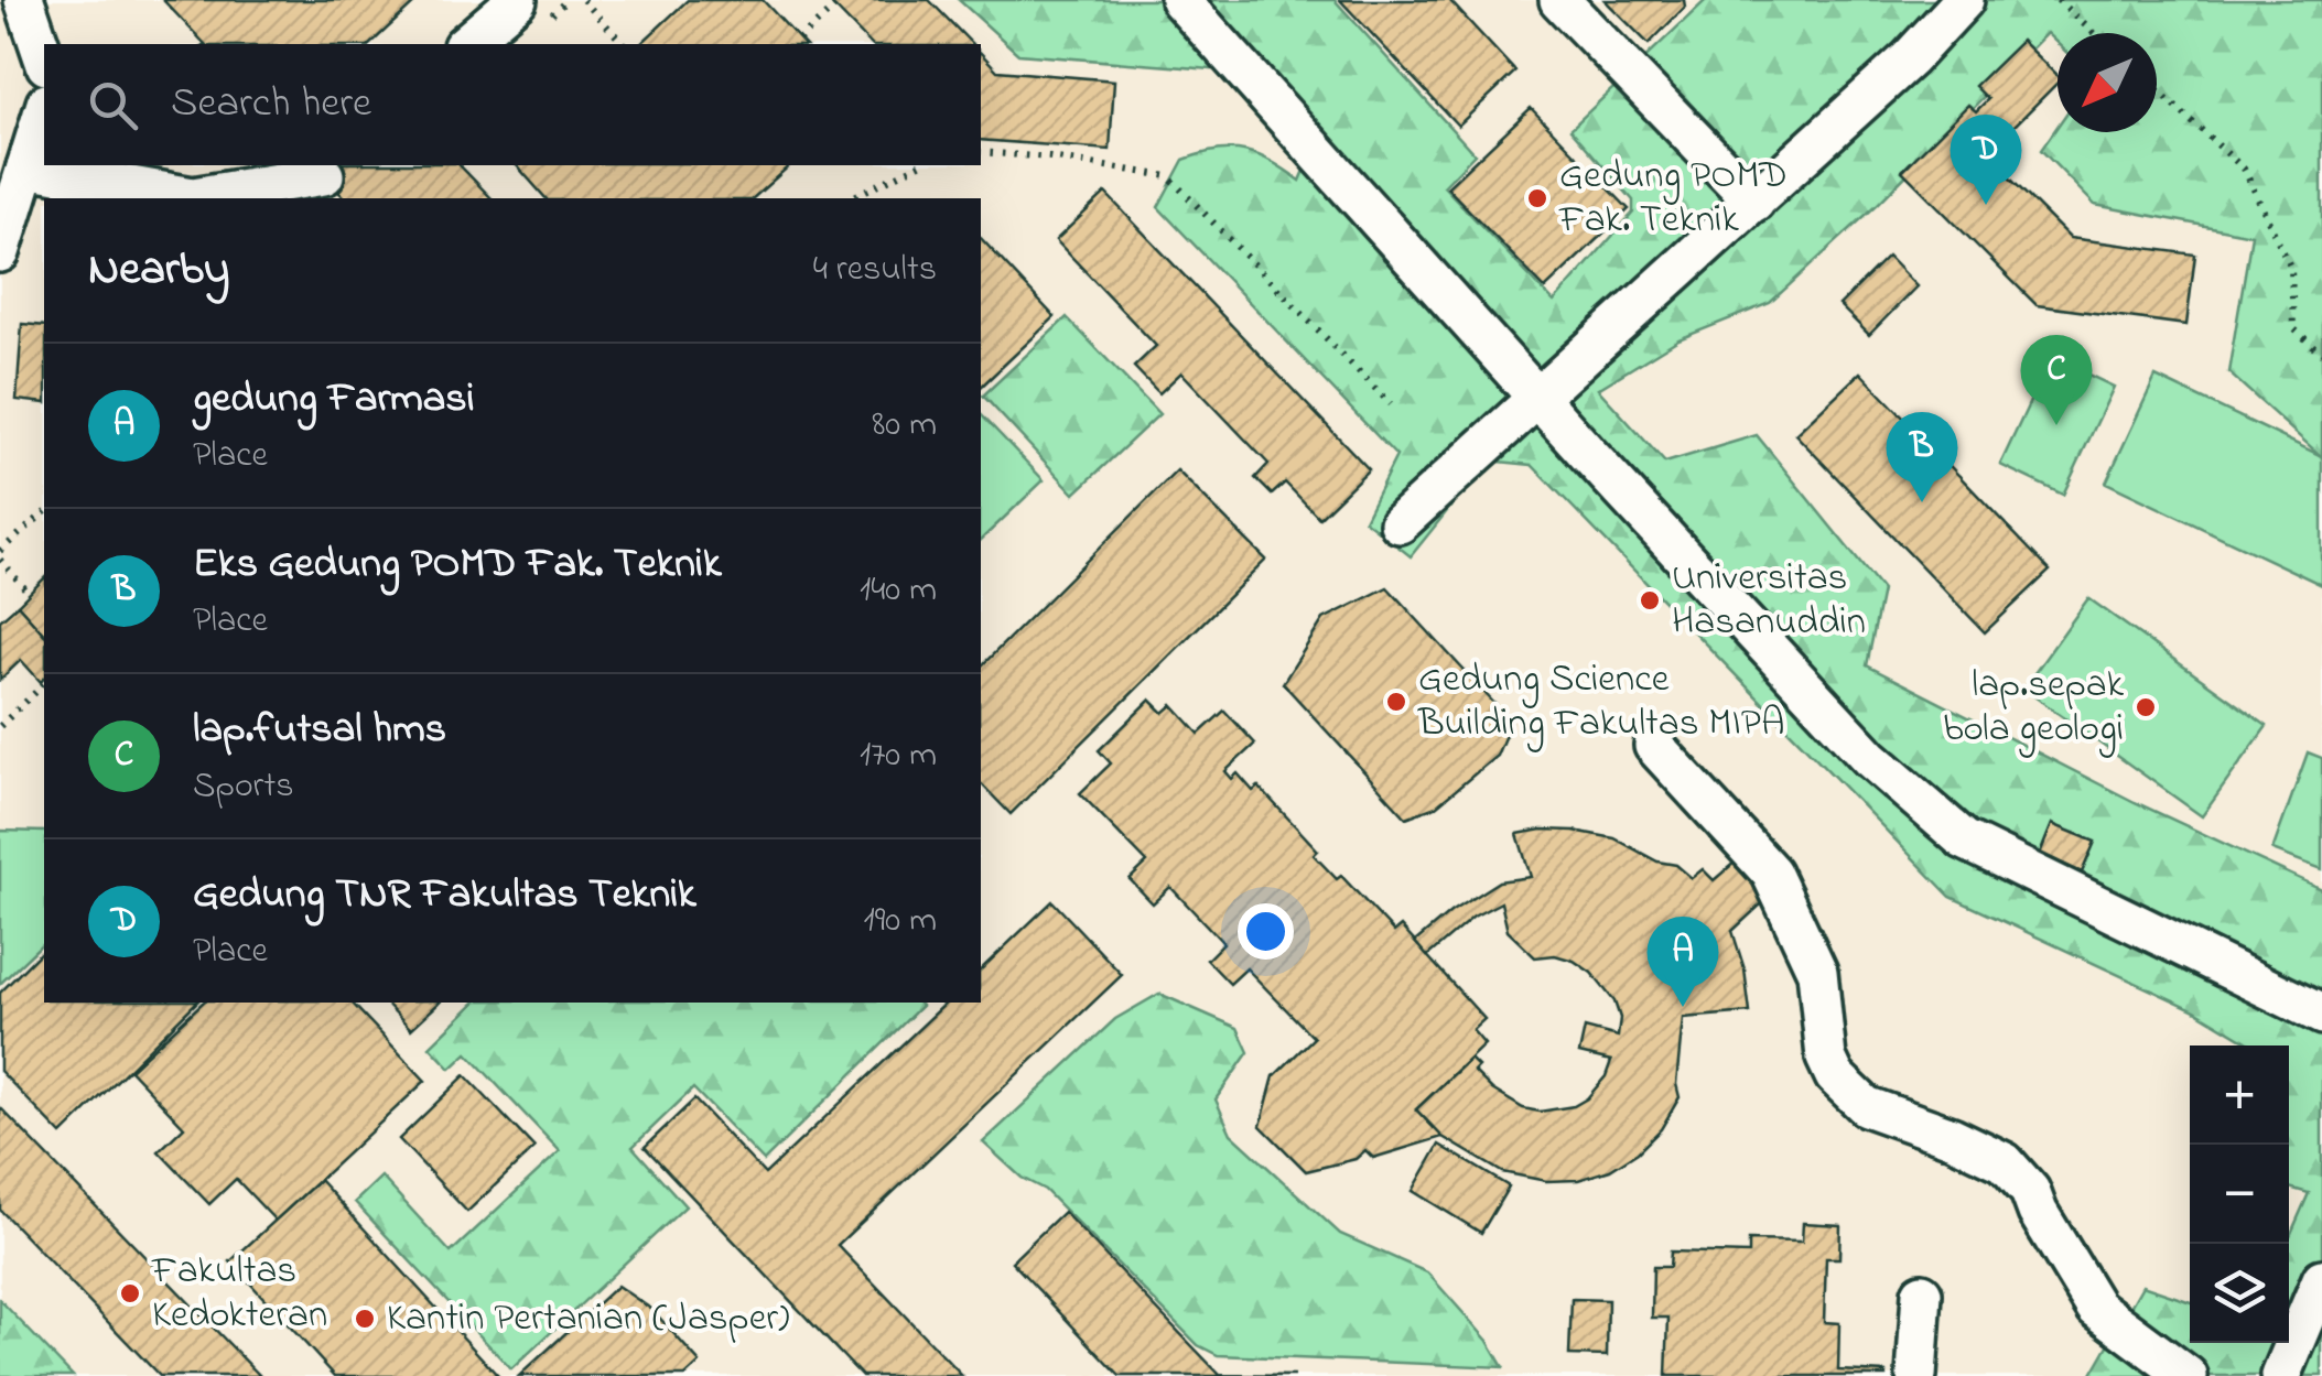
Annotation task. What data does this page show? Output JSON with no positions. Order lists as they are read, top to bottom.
{
  "places": [
    "Gedung POMD Fak. Teknik",
    "Universitas Hasanuddin",
    "Gedung Science Building Fakultas MIPA",
    "lap.sepak bola geologi",
    "Fakultas Kedokteran",
    "Kantin Pertanian (Jasper)"
  ],
  "north": "bottom left",
  "page": {
    "search": "Search here",
    "pins": [
      "D",
      "C",
      "B",
      "A"
    ],
    "heading": ["Nearby", "4 results"],
    "list": [
      {
        "mark": "A",
        "name": "gedung Farmasi",
        "note": "Place",
        "value": "80 m"
      },
      {
        "mark": "B",
        "name": "Eks Gedung POMD Fak. Teknik",
        "note": "Place",
        "value": "140 m"
      },
      {
        "mark": "C",
        "name": "lap.futsal hms",
        "note": "Sports",
        "value": "170 m"
      },
      {
        "mark": "D",
        "name": "Gedung TNR Fakultas Teknik",
        "note": "Place",
        "value": "190 m"
      }
    ],
    "map_buttons": ["+", "−"]
  }
}
